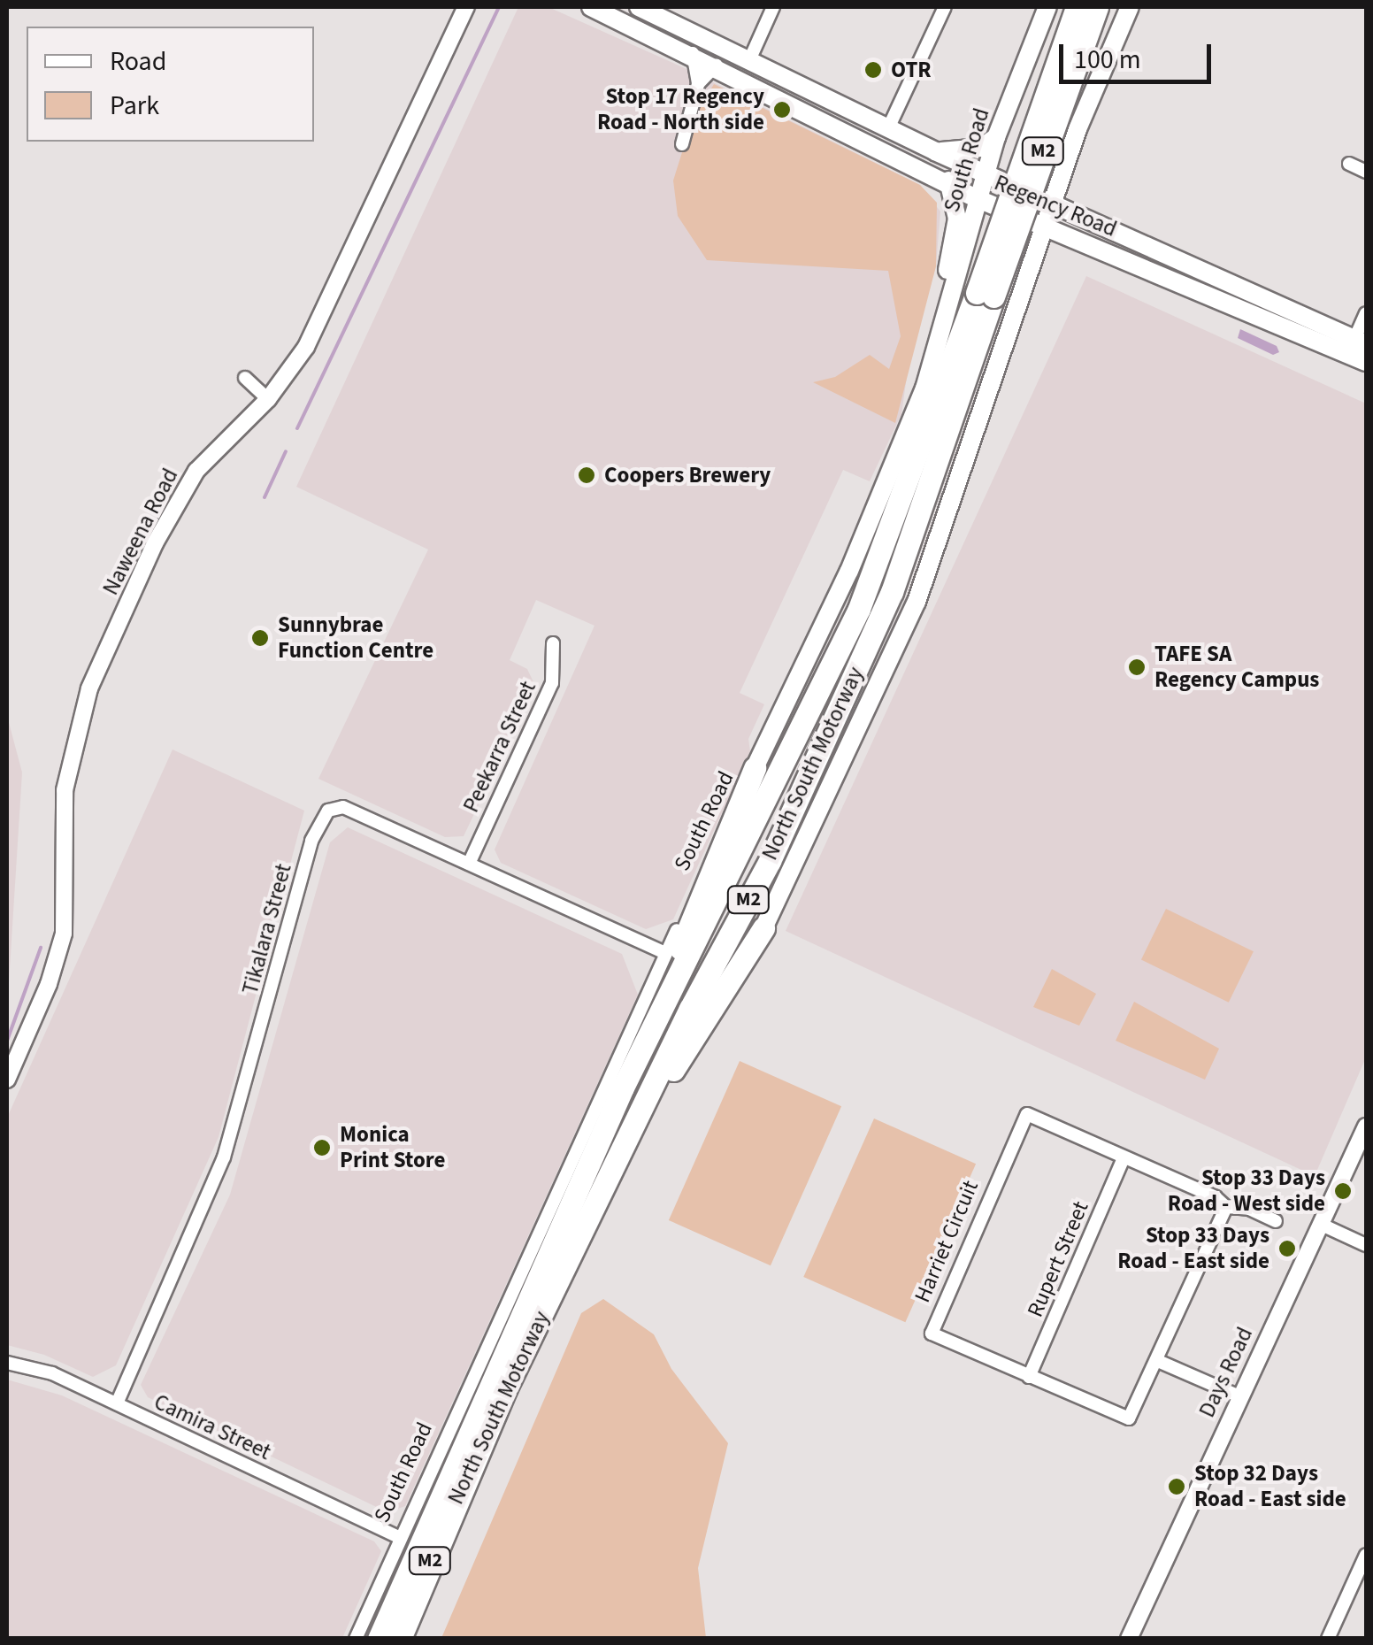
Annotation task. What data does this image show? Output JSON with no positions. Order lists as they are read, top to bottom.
{
  "streets": {
    "highway": ["M2", "North South Motorway"],
    "main road": ["South Road", "Regency Road"],
    "street": [
      "Naweena Road",
      "Peekarra Street",
      "Tikalara Street",
      "Harriet Circuit",
      "Rupert Street",
      "Days Road",
      "Camira Street"
    ]
  },
  "crossings": [
    ["M2", "North South Motorway"],
    ["South Road", "Regency Road"],
    ["South Road", "Tikalara Street"],
    ["South Road", "Camira Street"],
    ["Peekarra Street", "Tikalara Street"],
    ["Tikalara Street", "Camira Street"],
    ["Harriet Circuit", "Rupert Street"]
  ],
  "places": [
    "OTR",
    "Stop 17 Regency Road - North side",
    "Coopers Brewery",
    "Sunnybrae Function Centre",
    "TAFE SA Regency Campus",
    "Monica Print Store",
    "Stop 33 Days Road - West side",
    "Stop 33 Days Road - East side",
    "Stop 32 Days Road - East side"
  ],
  "legend": ["Road", "Park"],
  "scale_bar": "100 m"
}
